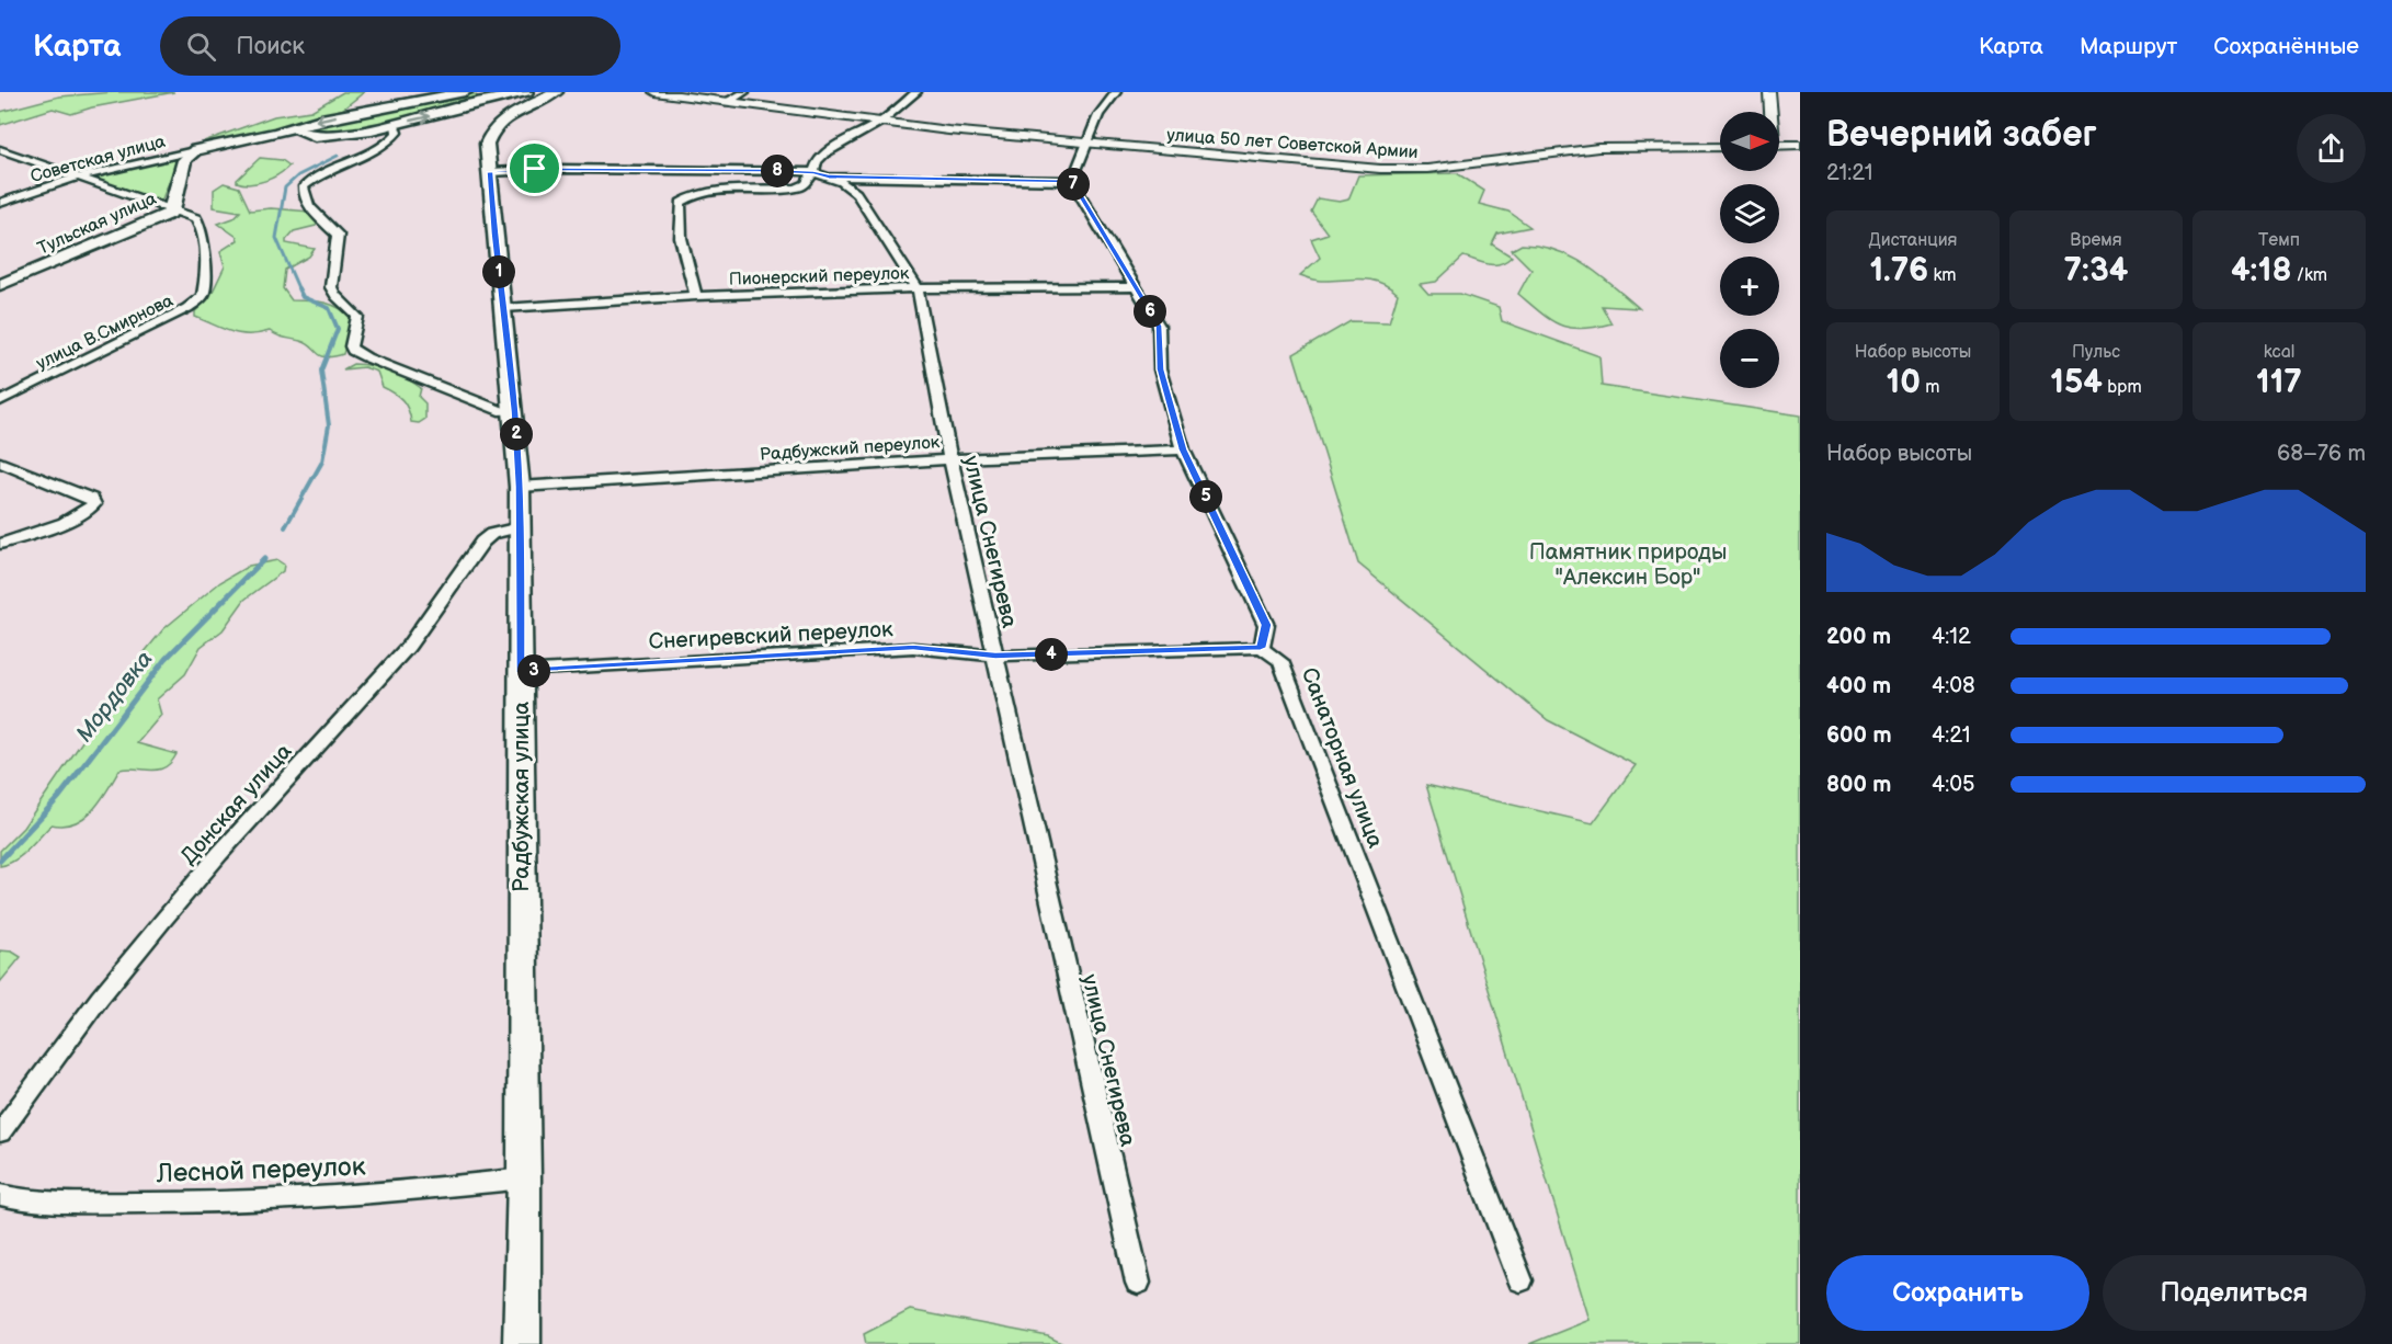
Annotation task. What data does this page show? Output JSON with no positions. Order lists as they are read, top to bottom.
{
  "streets": {
    "main road": ["Тульская улица", "Радбужская улица"],
    "street": [
      "улица 50 лет Советской Армии",
      "Советская улица",
      "Пионерский переулок",
      "улица В.Смирнова",
      "Радбужский переулок",
      "улица Снегирева",
      "Снегиревский переулок",
      "Санаторная улица",
      "Донская улица",
      "Лесной переулок"
    ]
  },
  "crossings": [
    ["Советская улица", "Тульская улица"],
    ["Тульская улица", "улица В.Смирнова"],
    ["Пионерский переулок", "улица Снегирева"],
    ["Пионерский переулок", "Радбужская улица"],
    ["Радбужский переулок", "улица Снегирева"],
    ["Радбужский переулок", "Радбужская улица"],
    ["улица Снегирева", "Снегиревский переулок"],
    ["Снегиревский переулок", "Санаторная улица"],
    ["Снегиревский переулок", "Радбужская улица"],
    ["Радбужская улица", "Донская улица"],
    ["Радбужская улица", "Лесной переулок"]
  ],
  "water": ["Мордовка"],
  "parks": ["Памятник природы \"Алексин Бор\""],
  "north": "right",
  "page": {
    "header": "Карта",
    "search": "Поиск",
    "nav": ["Карта", "Маршрут", "Сохранённые"],
    "heading": ["Вечерний забег", "21:21"],
    "map_buttons": ["+", "−"],
    "pins": [
      "8",
      "7",
      "1",
      "6",
      "2",
      "5",
      "4",
      "3"
    ],
    "stats": [
      ["Дистанция", "1.76 km"],
      ["Время", "7:34"],
      ["Темп", "4:18 /km"],
      ["Набор высоты", "10 m"],
      ["Пульс", "154 bpm"],
      ["kcal", "117"]
    ],
    "chart": ["Набор высоты", "68–76 m"],
    "list": [
      {
        "name": "200 m",
        "note": "4:12"
      },
      {
        "name": "400 m",
        "note": "4:08"
      },
      {
        "name": "600 m",
        "note": "4:21"
      },
      {
        "name": "800 m",
        "note": "4:05"
      }
    ],
    "buttons": ["Сохранить", "Поделиться"]
  }
}
